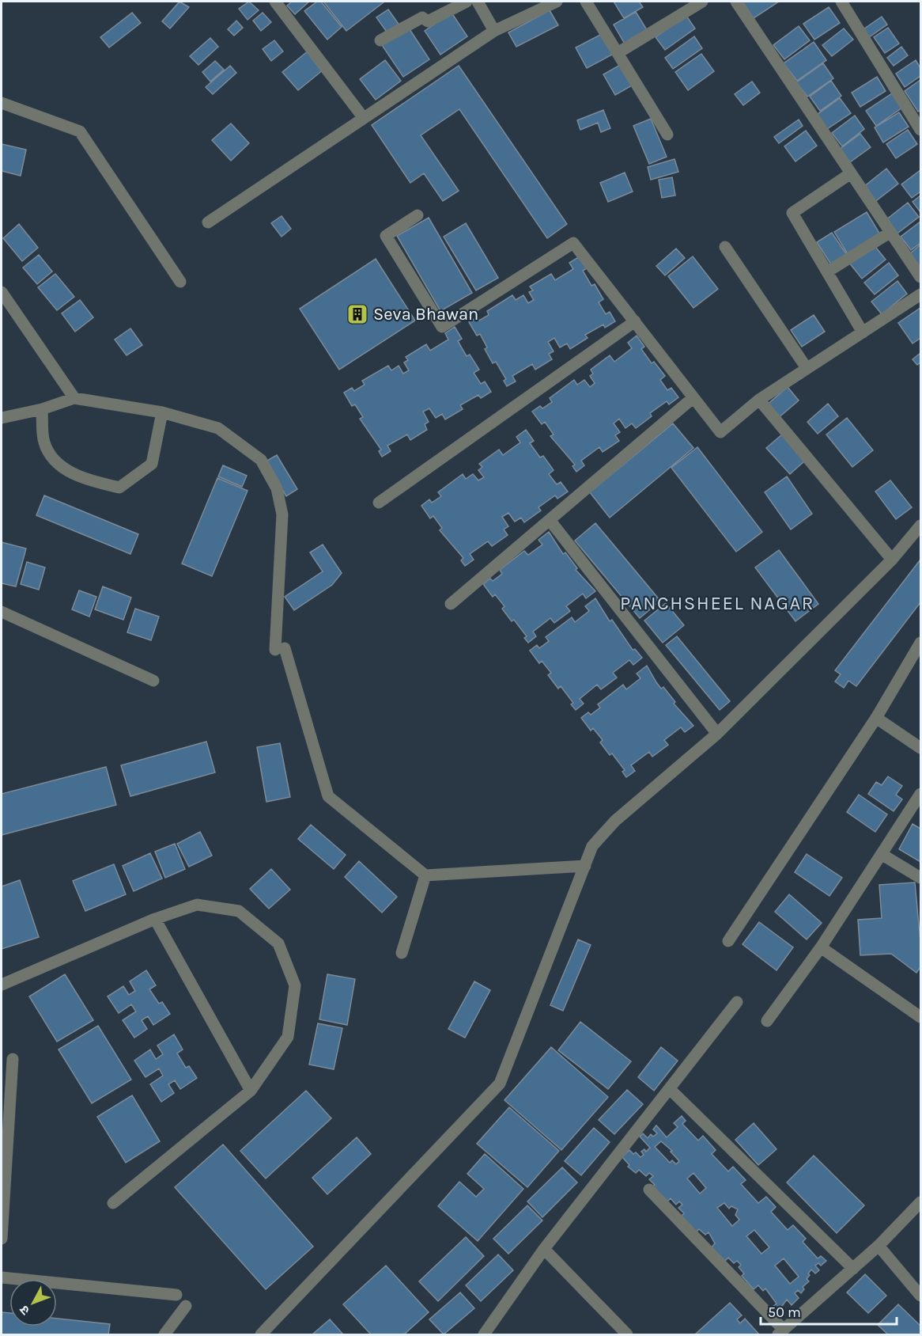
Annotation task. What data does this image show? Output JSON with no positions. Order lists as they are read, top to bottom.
{
  "districts": ["PANCHSHEEL NAGAR"],
  "places": {
    "building": ["Seva Bhawan"]
  },
  "scale_bar": "50 m",
  "north": "bottom left"
}
